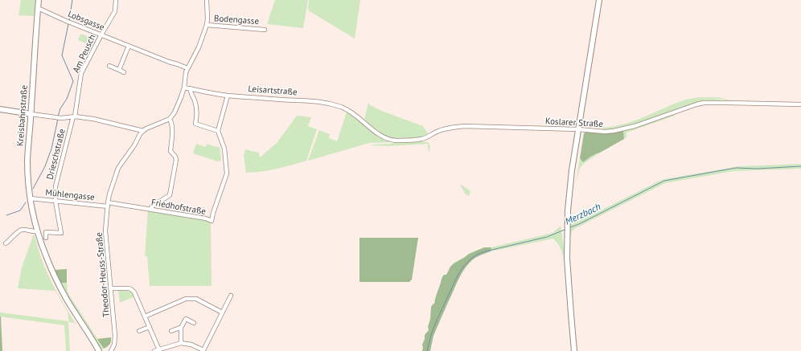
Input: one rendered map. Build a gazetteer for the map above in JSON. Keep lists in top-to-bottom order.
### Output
{
  "streets": {
    "street": [
      "Bodengasse",
      "Lobsgasse",
      "Am Peusch",
      "Leisartstraße",
      "Kreisbahnstraße",
      "Koslarer Straße",
      "Drieschstraße",
      "Mühlengasse",
      "Friedhofstraße",
      "Theodor-Heuss-Straße"
    ]
  },
  "crossings": [
    ["Lobsgasse", "Am Peusch"],
    ["Lobsgasse", "Kreisbahnstraße"],
    ["Am Peusch", "Drieschstraße"],
    ["Leisartstraße", "Koslarer Straße"],
    ["Kreisbahnstraße", "Mühlengasse"],
    ["Drieschstraße", "Mühlengasse"],
    ["Mühlengasse", "Theodor-Heuss-Straße"],
    ["Friedhofstraße", "Theodor-Heuss-Straße"]
  ],
  "water": ["Merzbach"]
}
